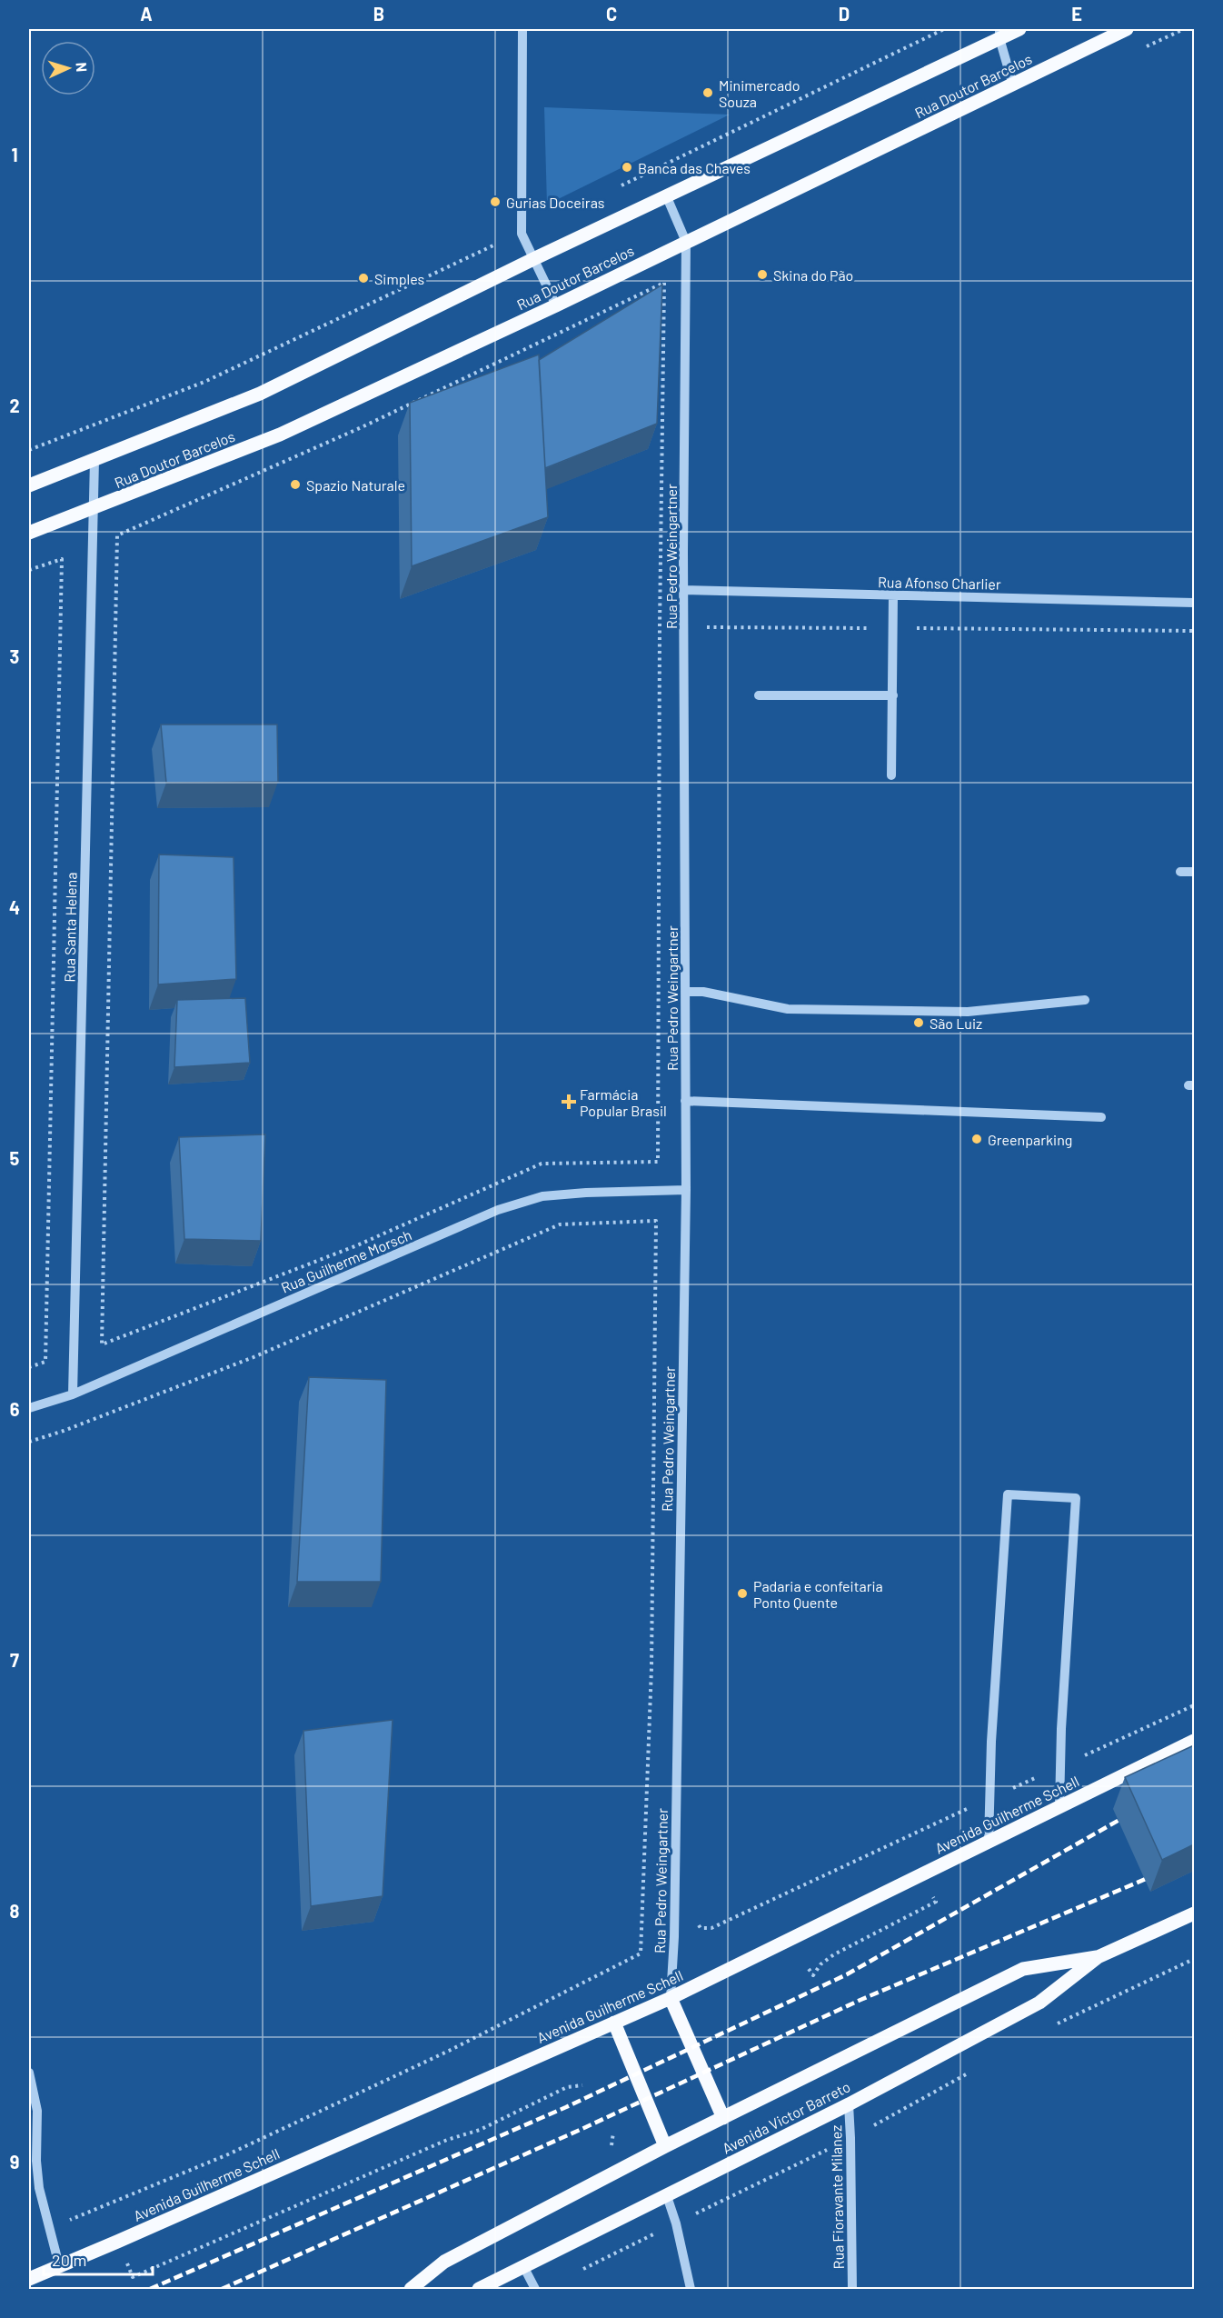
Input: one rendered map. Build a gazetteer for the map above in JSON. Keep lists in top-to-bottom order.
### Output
{
  "streets": {
    "main road": ["Rua Doutor Barcelos", "Avenida Guilherme Schell", "Avenida Victor Barreto"],
    "street": [
      "Rua Pedro Weingartner",
      "Rua Afonso Charlier",
      "Rua Santa Helena",
      "Rua Guilherme Morsch",
      "Rua Fioravante Milanez"
    ]
  },
  "crossings": [
    ["Rua Doutor Barcelos", "Rua Pedro Weingartner"],
    ["Rua Doutor Barcelos", "Rua Santa Helena"],
    ["Rua Pedro Weingartner", "Rua Afonso Charlier"],
    ["Rua Pedro Weingartner", "Rua Guilherme Morsch"],
    ["Rua Pedro Weingartner", "Avenida Guilherme Schell"],
    ["Rua Santa Helena", "Rua Guilherme Morsch"],
    ["Avenida Victor Barreto", "Rua Fioravante Milanez"]
  ],
  "places": {
    "other": [
      "Minimercado Souza",
      "Banca das Chaves",
      "Gurias Doceiras",
      "Skina do Pão",
      "Simples",
      "Spazio Naturale",
      "São Luiz",
      "Greenparking",
      "Padaria e confeitaria Ponto Quente"
    ],
    "health": ["Farmácia Popular Brasil"]
  },
  "scale_bar": "20 m",
  "north": "right",
  "grid": {
    "columns": [
      "A",
      "B",
      "C",
      "D",
      "E"
    ],
    "rows": [
      "1",
      "2",
      "3",
      "4",
      "5",
      "6",
      "7",
      "8",
      "9"
    ]
  }
}
